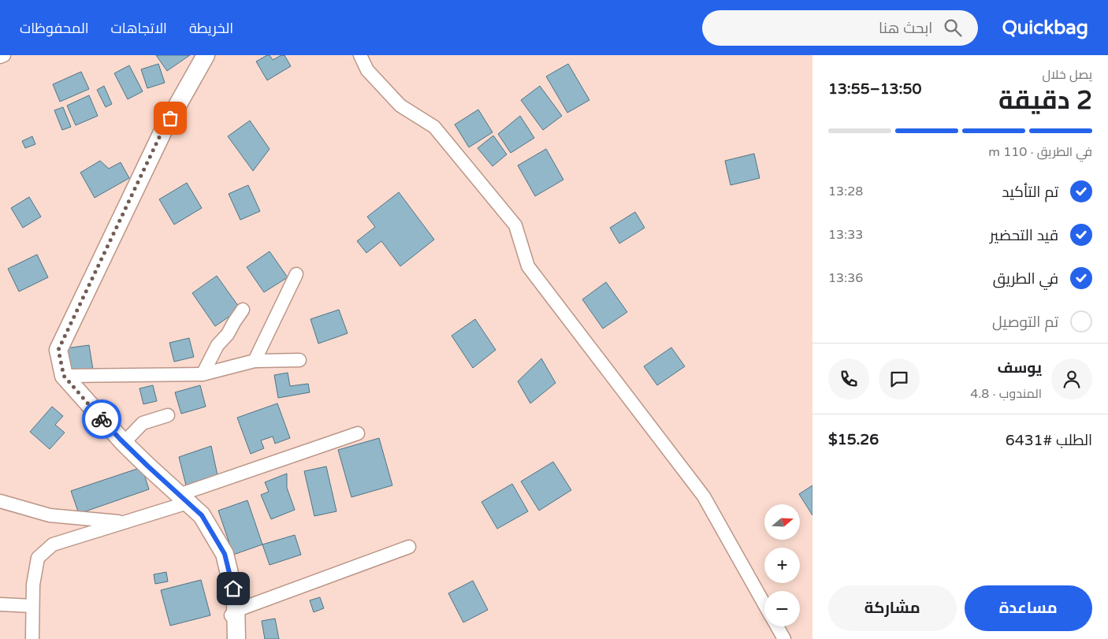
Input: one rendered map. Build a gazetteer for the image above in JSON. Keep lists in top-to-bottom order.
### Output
{
  "north": "right",
  "page": {
    "header": "Quickbag",
    "search": "ابحث هنا",
    "nav": ["الخريطة", "الاتجاهات", "المحفوظات"],
    "heading": ["2 دقيقة", "يصل خلال", "13:50–13:55"],
    "panel": [
      "يوسف",
      "المندوب · 4.8",
      "الطلب #6431",
      "$15.26"
    ],
    "bar": "في الطريق · 110 m",
    "list": [
      ["تم التأكيد", "13:28"],
      ["قيد التحضير", "13:33"],
      ["في الطريق", "13:36"],
      "تم التوصيل"
    ],
    "map_buttons": ["+", "−"],
    "buttons": ["مساعدة", "مشاركة"]
  }
}
